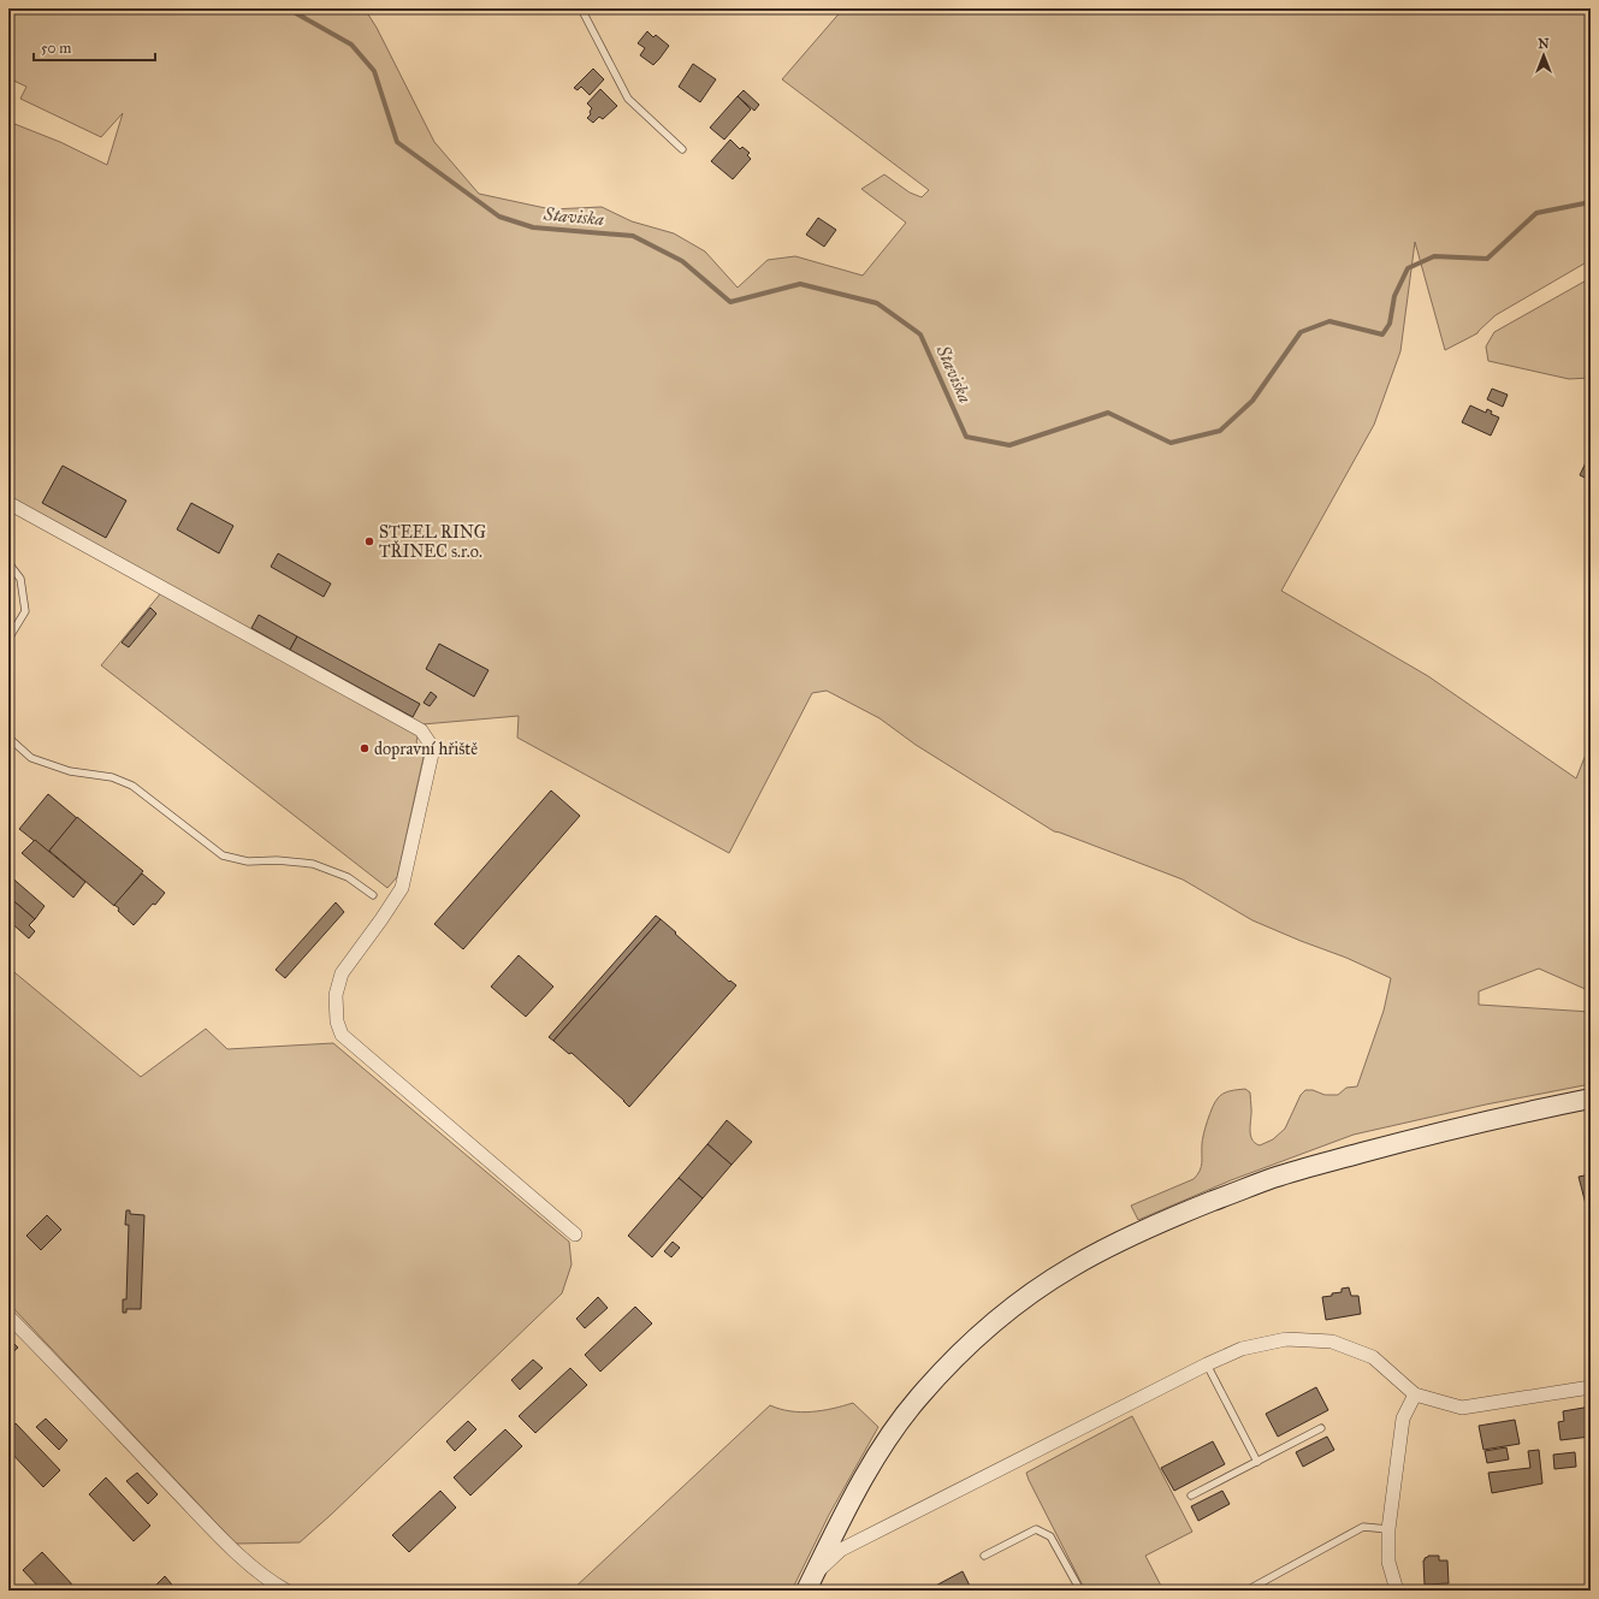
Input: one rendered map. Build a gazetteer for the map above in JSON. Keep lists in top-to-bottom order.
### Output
{
  "water": ["Staviska"],
  "places": ["STEEL RING TŘINEC s.r.o.", "dopravní hřiště"],
  "scale_bar": "50 m",
  "north": "top"
}
